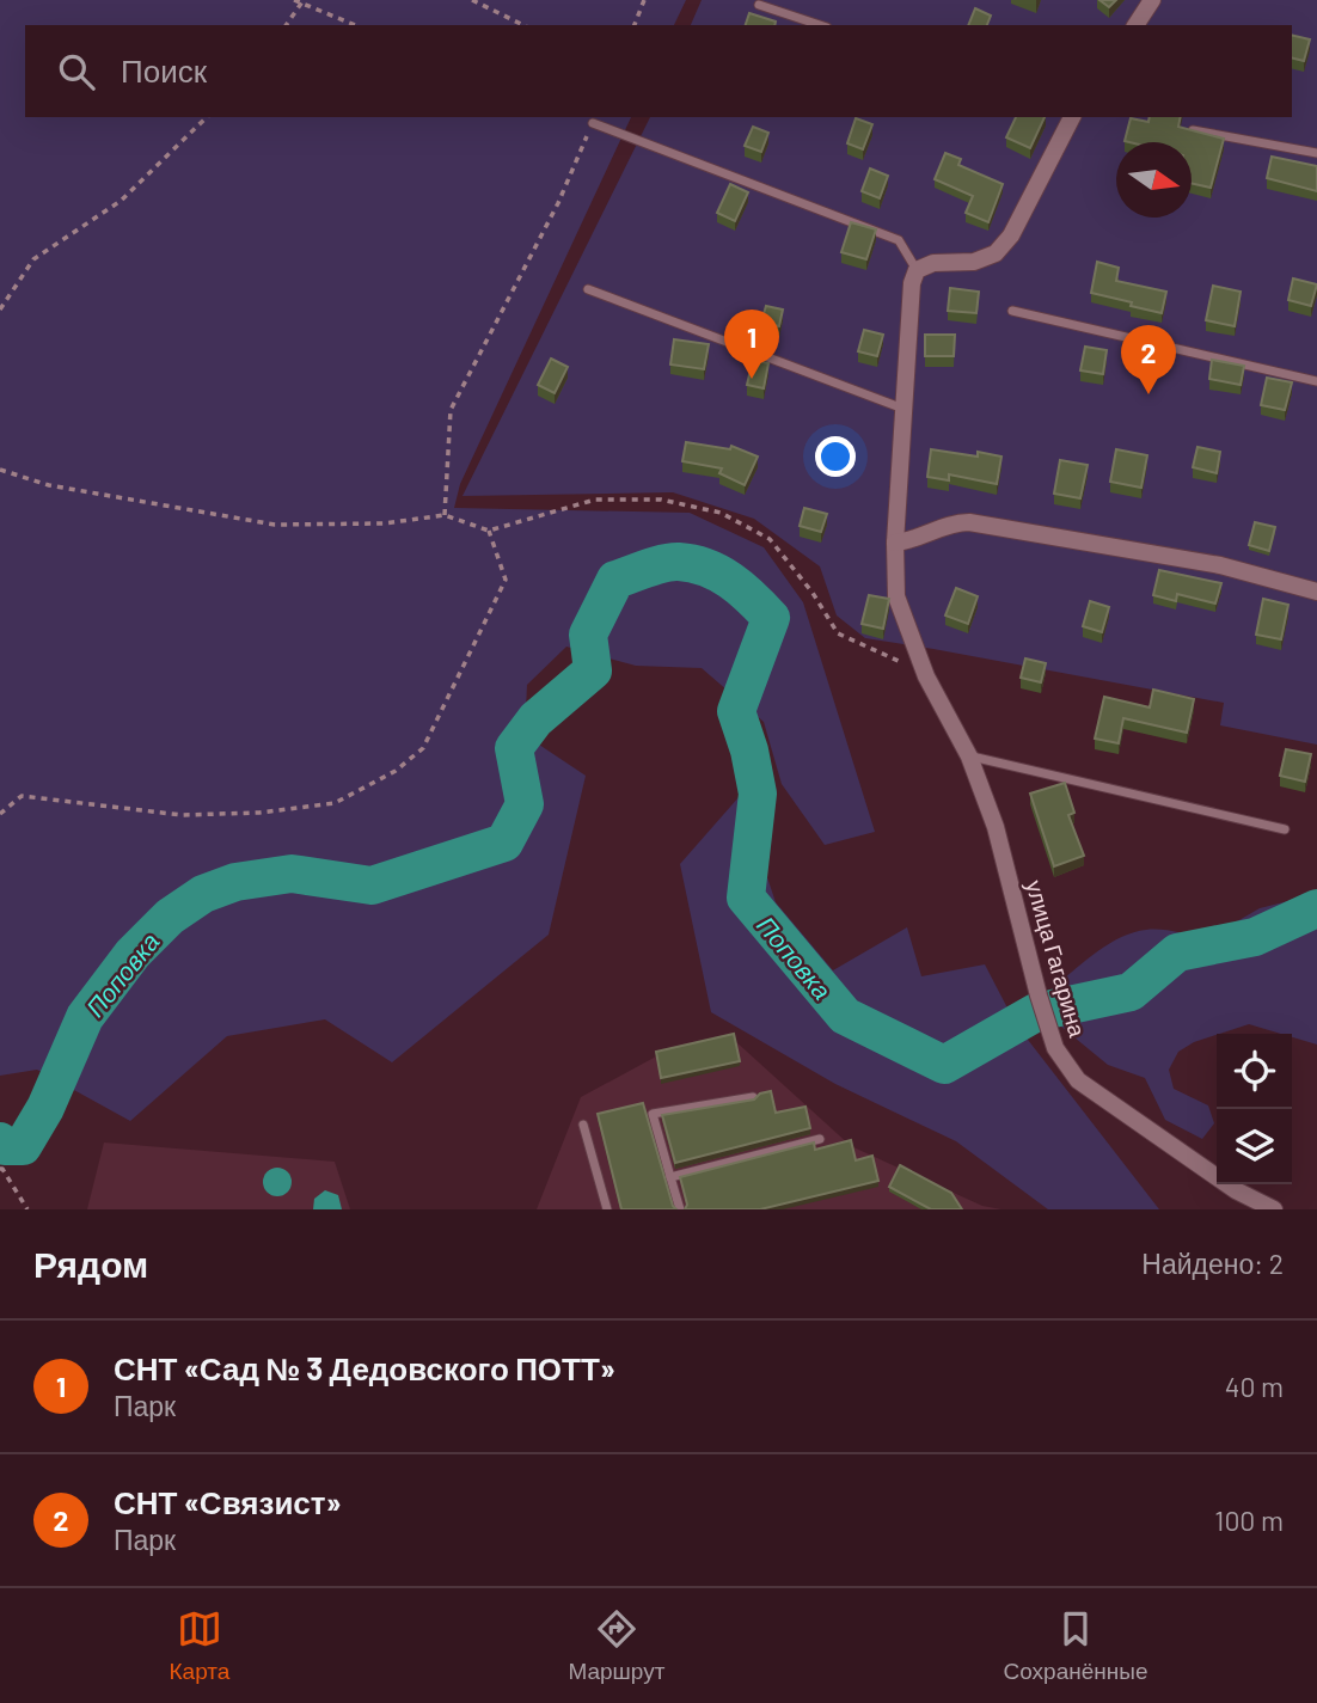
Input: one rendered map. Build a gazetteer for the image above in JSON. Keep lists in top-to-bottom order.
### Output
{
  "streets": {
    "street": ["улица Гагарина"]
  },
  "water": ["Поповка"],
  "north": "right",
  "page": {
    "search": "Поиск",
    "pins": ["1", "2"],
    "heading": ["Рядом", "Найдено: 2"],
    "list": [
      {
        "mark": "1",
        "name": "СНТ «Сад № 3 Дедовского ПОТТ»",
        "note": "Парк",
        "value": "40 m"
      },
      {
        "mark": "2",
        "name": "СНТ «Связист»",
        "note": "Парк",
        "value": "100 m"
      }
    ],
    "nav": ["Карта", "Маршрут", "Сохранённые"]
  }
}
